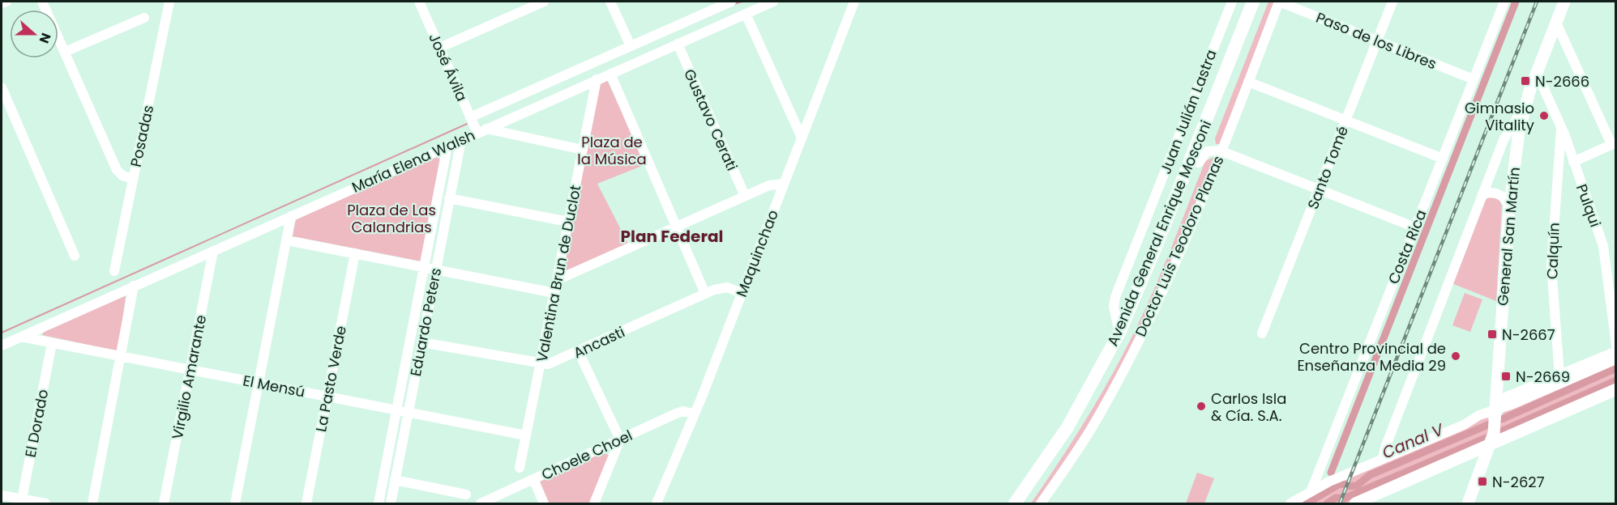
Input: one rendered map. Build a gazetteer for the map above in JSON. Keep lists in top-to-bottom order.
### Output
{
  "streets": {
    "highway": ["Avenida General Enrique Mosconi"],
    "main road": ["General San Martín"],
    "street": [
      "Paso de los Libres",
      "José Ávila",
      "Juan Julián Lastra",
      "Gustavo Cerati",
      "Posadas",
      "María Elena Walsh",
      "Santo Tomé",
      "Pulqui",
      "Doctor Luis Teodoro Planas",
      "Costa Rica",
      "Calquín",
      "Maquinchao",
      "Valentina Brun de Duclot",
      "Eduardo Peters",
      "Ancasti",
      "Virgilio Amarante",
      "La Pasto Verde",
      "El Mensú",
      "El Dorado",
      "Choele Choel"
    ]
  },
  "crossings": [
    ["Paso de los Libres", "Santo Tomé"],
    ["Paso de los Libres", "Doctor Luis Teodoro Planas"],
    ["Paso de los Libres", "Costa Rica"],
    ["José Ávila", "María Elena Walsh"],
    ["Juan Julián Lastra", "Avenida General Enrique Mosconi"],
    ["Gustavo Cerati", "María Elena Walsh"],
    ["María Elena Walsh", "Valentina Brun de Duclot"],
    ["María Elena Walsh", "Eduardo Peters"],
    ["María Elena Walsh", "Virgilio Amarante"],
    ["María Elena Walsh", "El Mensú"],
    ["Pulqui", "General San Martín"],
    ["Pulqui", "Calquín"],
    ["Maquinchao", "Ancasti"],
    ["Maquinchao", "Choele Choel"],
    ["Valentina Brun de Duclot", "Ancasti"],
    ["Valentina Brun de Duclot", "El Mensú"],
    ["Eduardo Peters", "Ancasti"],
    ["Eduardo Peters", "El Mensú"],
    ["Virgilio Amarante", "El Mensú"],
    ["La Pasto Verde", "El Mensú"],
    ["El Mensú", "El Dorado"]
  ],
  "districts": ["Plan Federal"],
  "water": ["Canal V"],
  "parks": ["Plaza de la Música", "Plaza de Las Calandrias"],
  "places": {
    "transit": [
      "N-2666",
      "N-2667",
      "N-2669",
      "N-2627"
    ],
    "other": ["Gimnasio Vitality", "Centro Provincial de Enseñanza Media 29", "Carlos Isla & Cía. S.A."]
  },
  "north": "right"
}
